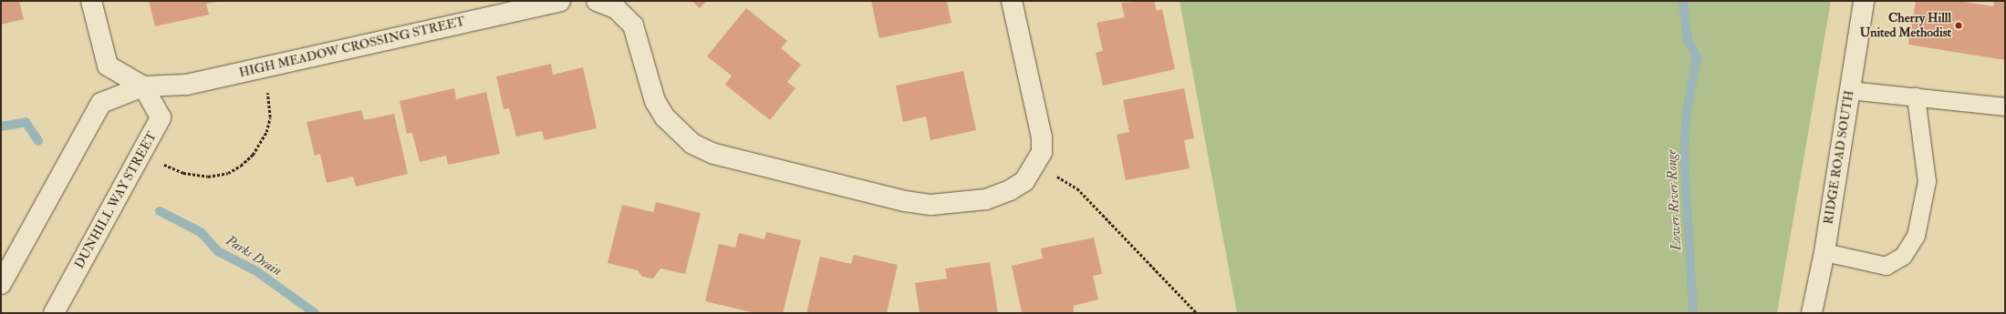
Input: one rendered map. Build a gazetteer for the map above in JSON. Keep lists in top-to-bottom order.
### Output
{
  "streets": {
    "street": ["HIGH MEADOW CROSSING STREET", "RIDGE ROAD SOUTH", "DUNHILL WAY STREET"]
  },
  "crossings": [
    ["HIGH MEADOW CROSSING STREET", "DUNHILL WAY STREET"]
  ],
  "water": ["Lower River Rouge", "Parks Drain"],
  "places": ["Cherry Hilll United Methodist"]
}
